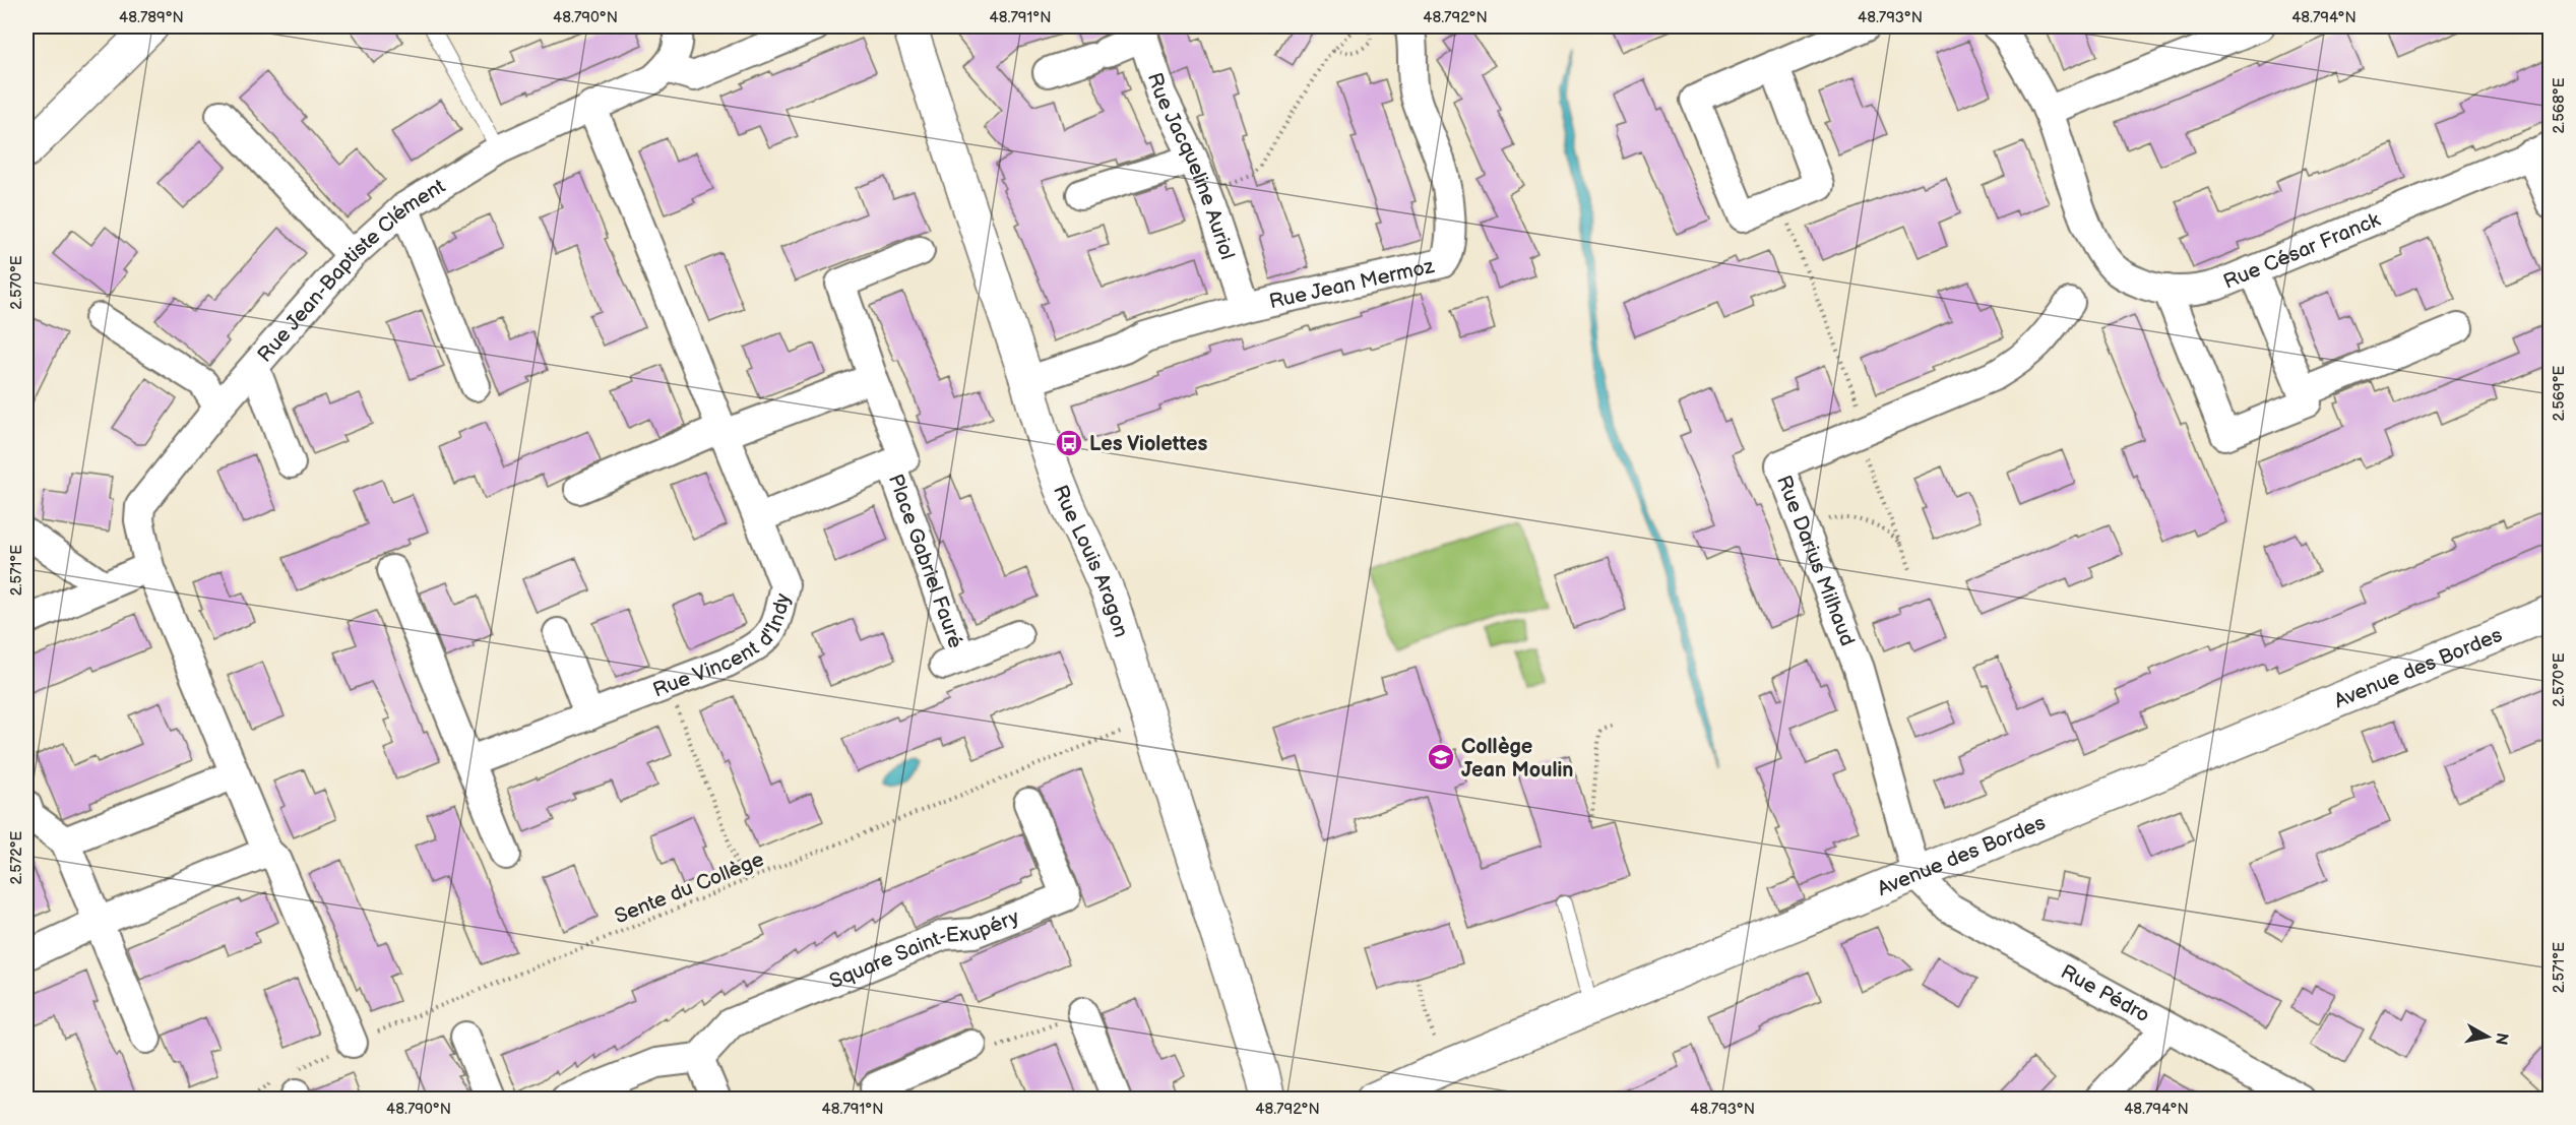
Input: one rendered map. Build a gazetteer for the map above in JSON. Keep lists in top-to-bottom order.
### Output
{
  "streets": {
    "street": [
      "Rue Jacqueline Auriol",
      "Rue César Franck",
      "Rue Jean-Baptiste Clément",
      "Rue Jean Mermoz",
      "Rue Darius Milhaud",
      "Place Gabriel Fauré",
      "Rue Louis Aragon",
      "Rue Vincent d'Indy",
      "Avenue des Bordes",
      "Square Saint-Exupéry",
      "Rue Pédro"
    ],
    "path": ["Sente du Collège"]
  },
  "crossings": [
    ["Rue Jacqueline Auriol", "Rue Jean Mermoz"],
    ["Rue Jean-Baptiste Clément", "Rue Vincent d'Indy"],
    ["Rue Jean-Baptiste Clément", "Sente du Collège"],
    ["Rue Jean Mermoz", "Rue Louis Aragon"],
    ["Rue Darius Milhaud", "Avenue des Bordes"],
    ["Rue Darius Milhaud", "Rue Pédro"],
    ["Place Gabriel Fauré", "Rue Vincent d'Indy"],
    ["Rue Louis Aragon", "Sente du Collège"],
    ["Avenue des Bordes", "Rue Pédro"]
  ],
  "places": {
    "bus stop": ["Les Violettes"],
    "school or university": ["Collège Jean Moulin"]
  },
  "north": "right",
  "coordinates": [
    "48.789°N",
    "48.790°N",
    "48.791°N",
    "48.792°N",
    "48.793°N",
    "48.794°N",
    "2.568°E",
    "2.570°E",
    "2.569°E",
    "2.571°E",
    "2.572°E"
  ]
}
